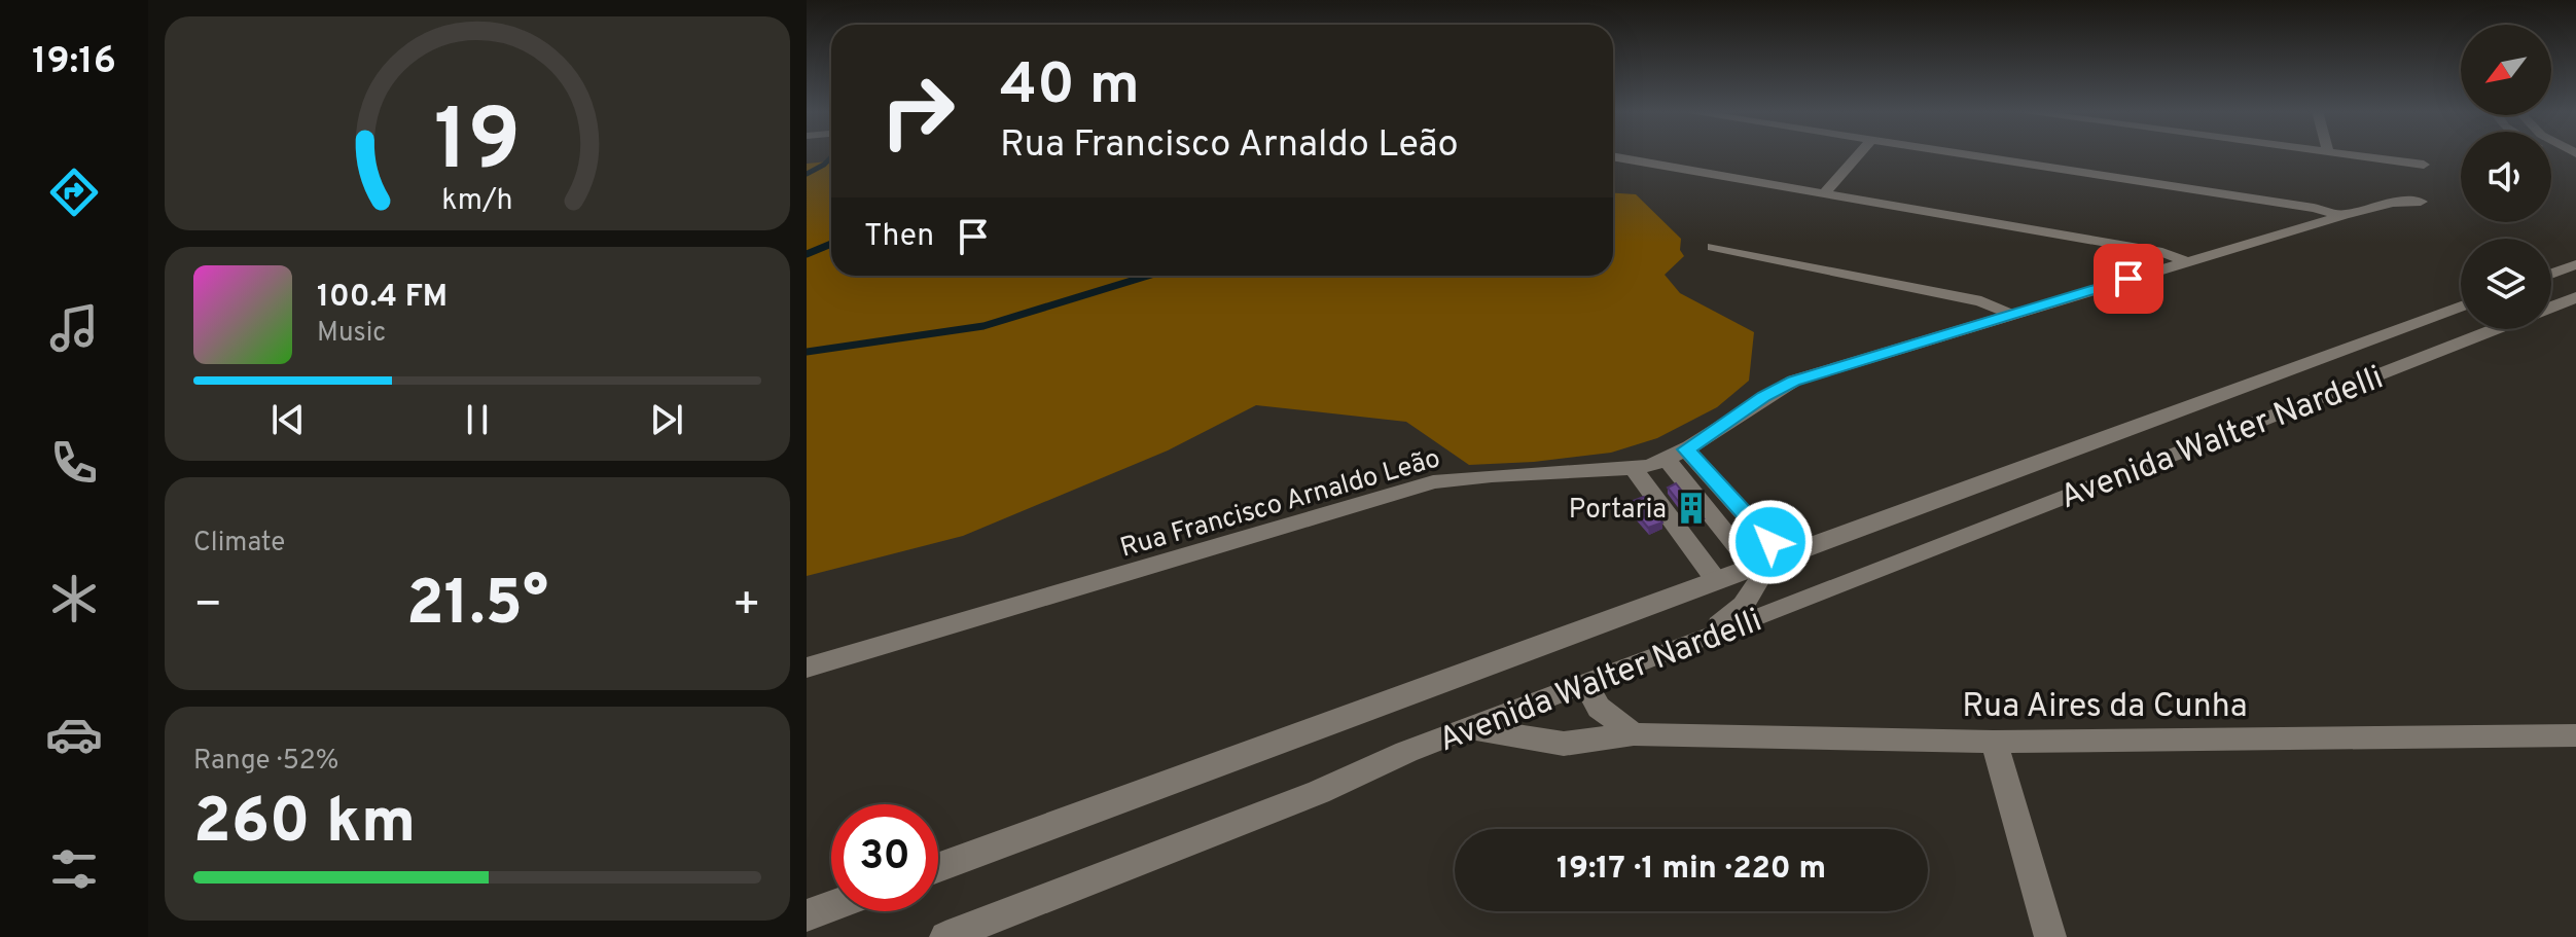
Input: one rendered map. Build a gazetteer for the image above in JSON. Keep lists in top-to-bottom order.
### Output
{
  "streets": {
    "street": ["Avenida Walter Nardelli", "Rua Francisco Arnaldo Leão", "Rua Aires da Cunha"]
  },
  "crossings": [
    ["Avenida Walter Nardelli", "Rua Aires da Cunha"]
  ],
  "places": {
    "building": ["Portaria"]
  },
  "north": "bottom left",
  "page": {
    "tabs": "19:16",
    "turn": ["40 m", "Rua Francisco Arnaldo Leão"],
    "then": "Then",
    "song": ["100.4 FM", "Music"],
    "tile": [
      "Climate",
      ["Range · 52%", "260 km"]
    ],
    "heat": ["−", "21.5°", "+"],
    "limit": "30",
    "trip": "19:17 · 1 min · 220 m",
    "gauge": ["19", "km/h"]
  }
}
